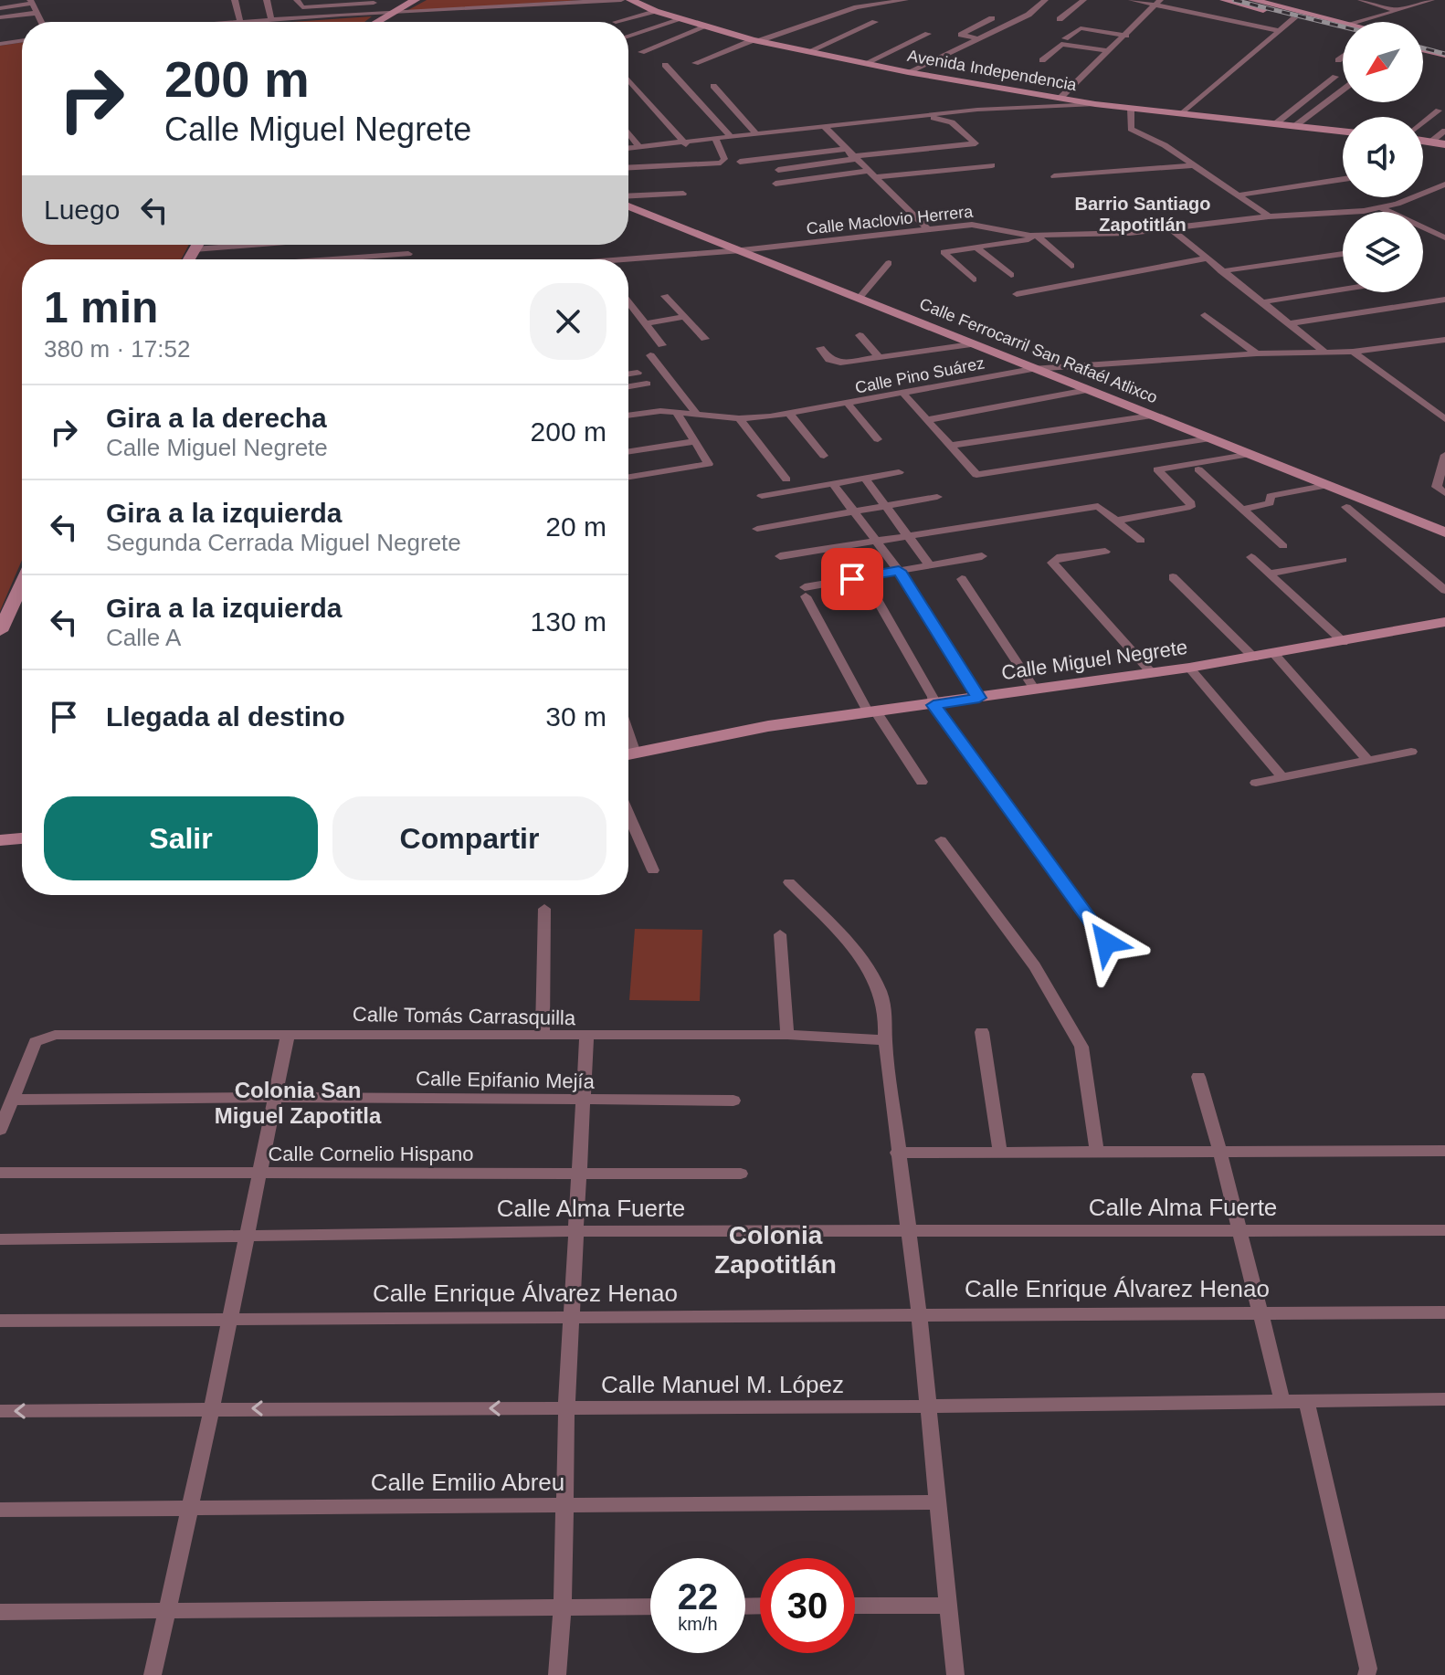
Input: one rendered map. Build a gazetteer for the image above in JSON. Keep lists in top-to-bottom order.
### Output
{
  "streets": {
    "street": [
      "Avenida Independencia",
      "Calle Maclovio Herrera",
      "Calle Ferrocarril San Rafaél Atlixco",
      "Calle Pino Suárez",
      "Calle Miguel Negrete",
      "Calle Tomás Carrasquilla",
      "Calle Epifanio Mejía",
      "Calle Cornelio Hispano",
      "Calle Alma Fuerte",
      "Calle Enrique Álvarez Henao",
      "Calle Manuel M. López",
      "Calle Emilio Abreu"
    ]
  },
  "crossings": [
    ["Calle Maclovio Herrera", "Calle Ferrocarril San Rafaél Atlixco"],
    ["Calle Ferrocarril San Rafaél Atlixco", "Calle Pino Suárez"],
    ["Calle Tomás Carrasquilla", "Calle Epifanio Mejía"]
  ],
  "one_way": ["Calle Manuel M. López"],
  "districts": ["Barrio Santiago Zapotitlán", "Colonia San Miguel Zapotitla", "Colonia Zapotitlán"],
  "north": "bottom left",
  "page": {
    "turn": ["200 m", "Calle Miguel Negrete"],
    "then": "Luego",
    "heading": ["1 min", "380 m · 17:52"],
    "list": [
      {
        "name": "Gira a la derecha",
        "note": "Calle Miguel Negrete",
        "value": "200 m"
      },
      {
        "name": "Gira a la izquierda",
        "note": "Segunda Cerrada Miguel Negrete",
        "value": "20 m"
      },
      {
        "name": "Gira a la izquierda",
        "note": "Calle A",
        "value": "130 m"
      },
      {
        "name": "Llegada al destino",
        "value": "30 m"
      }
    ],
    "buttons": ["Salir", "Compartir"],
    "speed": "22 km/h",
    "limit": "30"
  }
}
